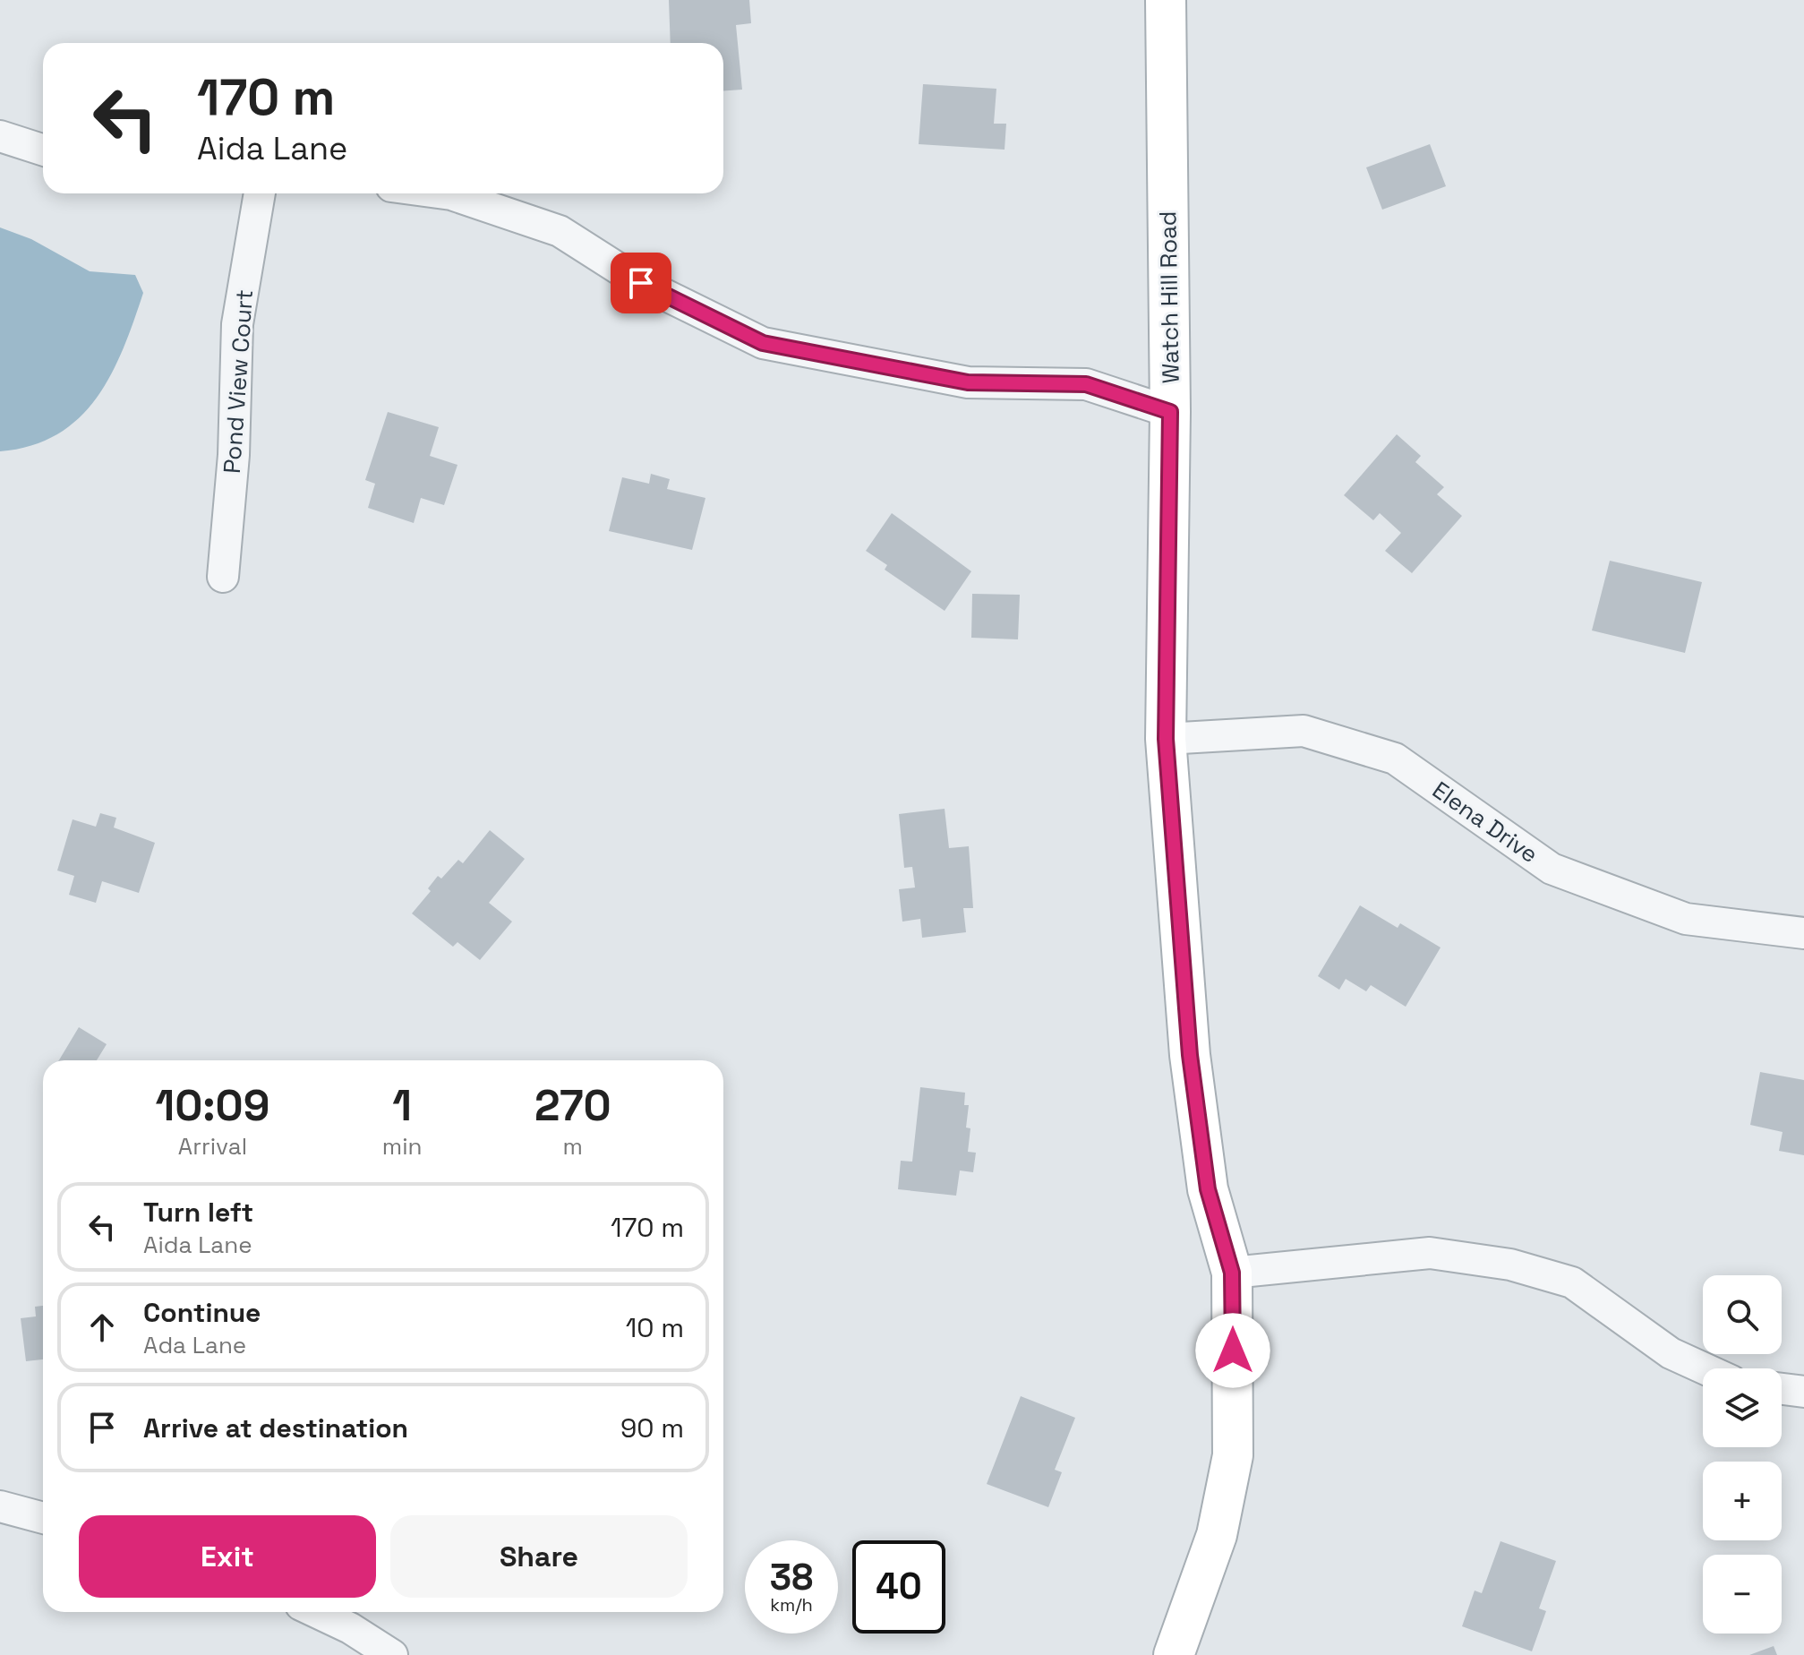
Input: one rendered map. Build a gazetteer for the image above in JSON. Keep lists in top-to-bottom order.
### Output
{
  "streets": {
    "street": ["Watch Hill Road", "Pond View Court", "Elena Drive"]
  },
  "crossings": [
    ["Watch Hill Road", "Elena Drive"]
  ],
  "page": {
    "turn": ["170 m", "Aida Lane"],
    "eta": [
      "10:09",
      "Arrival",
      "1",
      "min",
      "270",
      "m"
    ],
    "list": [
      {
        "name": "Turn left",
        "note": "Aida Lane",
        "value": "170 m"
      },
      {
        "name": "Continue",
        "note": "Ada Lane",
        "value": "10 m"
      },
      {
        "name": "Arrive at destination",
        "value": "90 m"
      }
    ],
    "map_buttons": ["+", "−"],
    "buttons": ["Exit", "Share"],
    "speed": "38 km/h",
    "limit": "40"
  }
}
